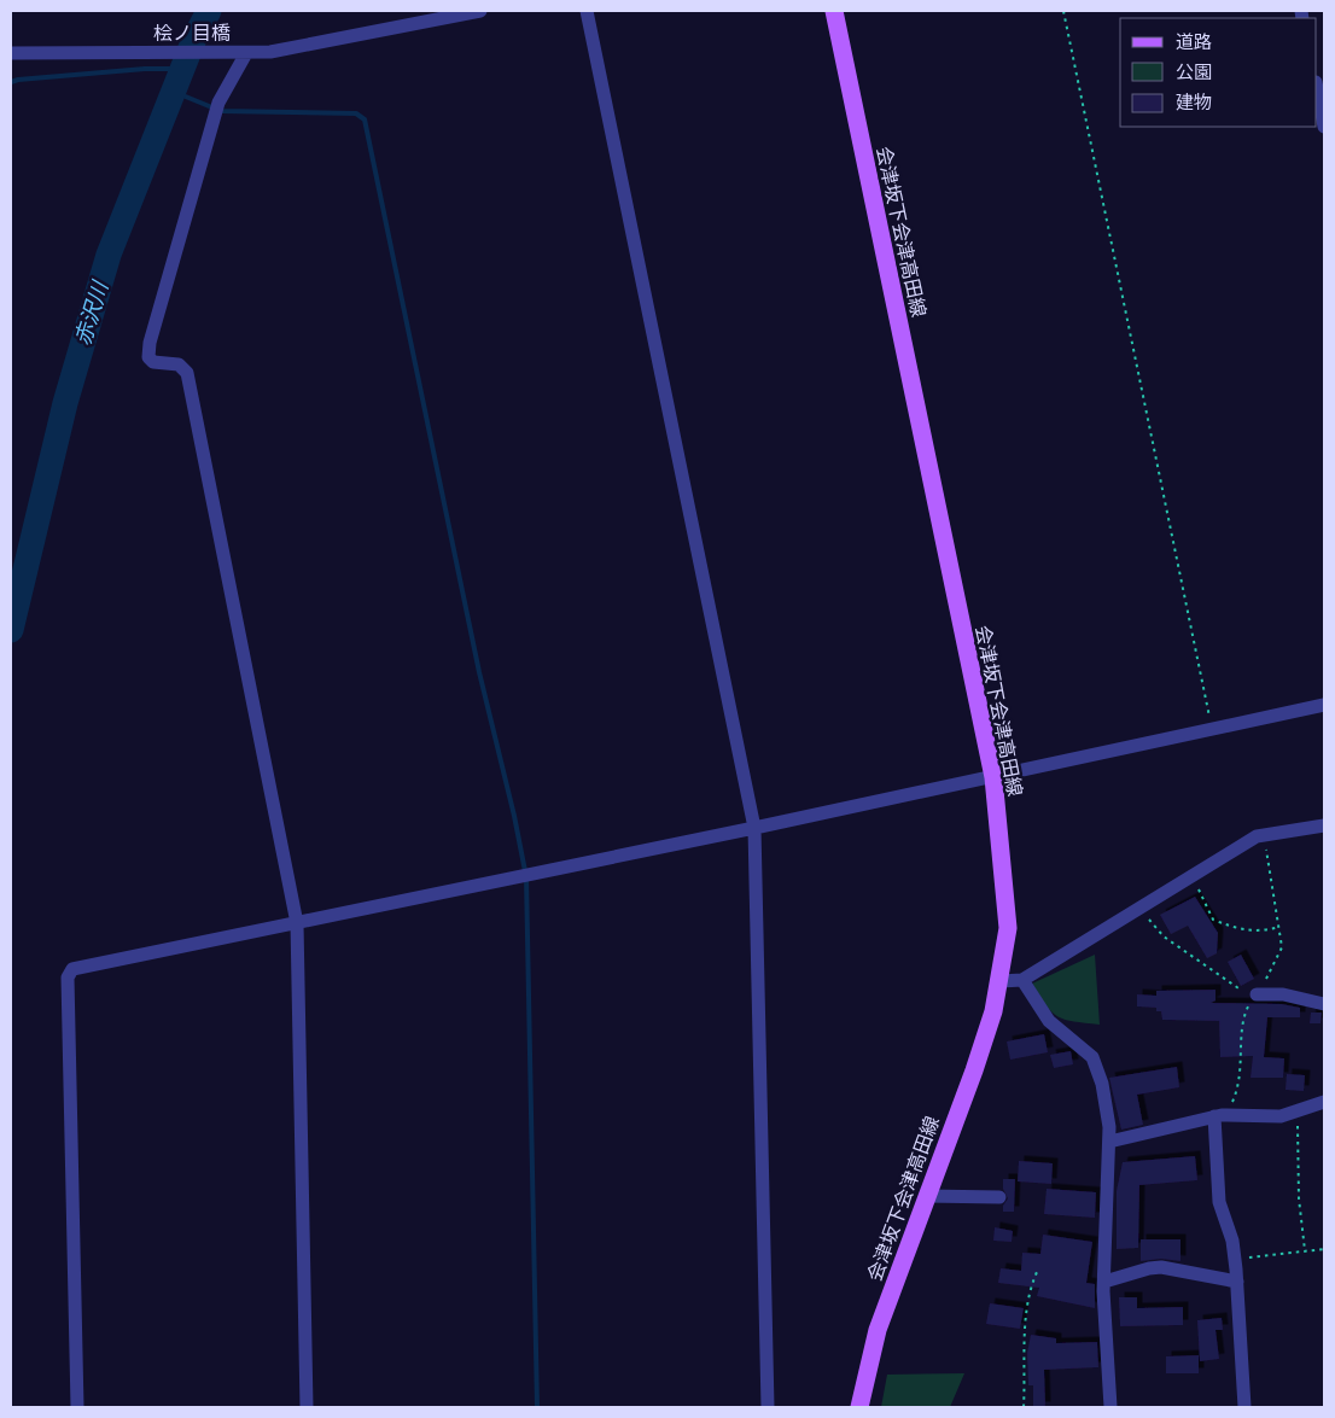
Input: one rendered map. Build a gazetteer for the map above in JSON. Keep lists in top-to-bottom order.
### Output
{
  "streets": {
    "main road": ["会津坂下会津高田線"],
    "street": ["桧ノ目橋"]
  },
  "water": ["赤沢川"],
  "legend": ["道路", "公園", "建物"]
}
